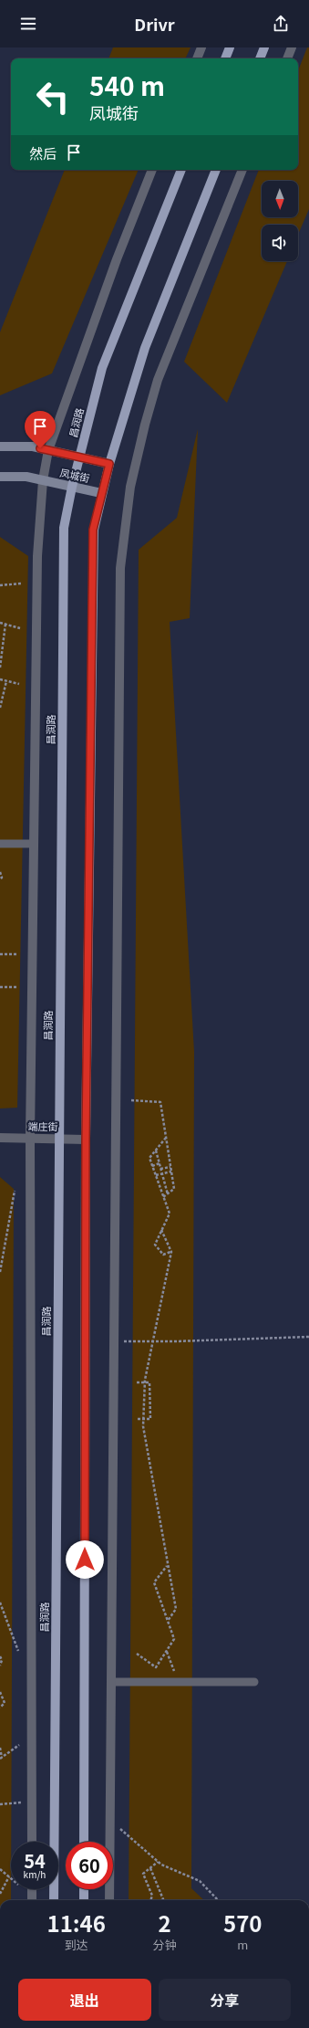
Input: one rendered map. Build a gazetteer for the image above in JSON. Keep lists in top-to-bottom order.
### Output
{
  "streets": {
    "main road": ["昌润路", "凤城街"],
    "street": ["端庄街"]
  },
  "crossings": [
    ["昌润路", "凤城街"],
    ["昌润路", "端庄街"]
  ],
  "north": "bottom",
  "page": {
    "header": "Drivr",
    "turn": ["540 m", "凤城街"],
    "then": "然后",
    "speed": "54 km/h",
    "limit": "60",
    "eta": [
      "11:46",
      "到达",
      "2",
      "分钟",
      "570",
      "m"
    ],
    "buttons": ["退出", "分享"]
  }
}
